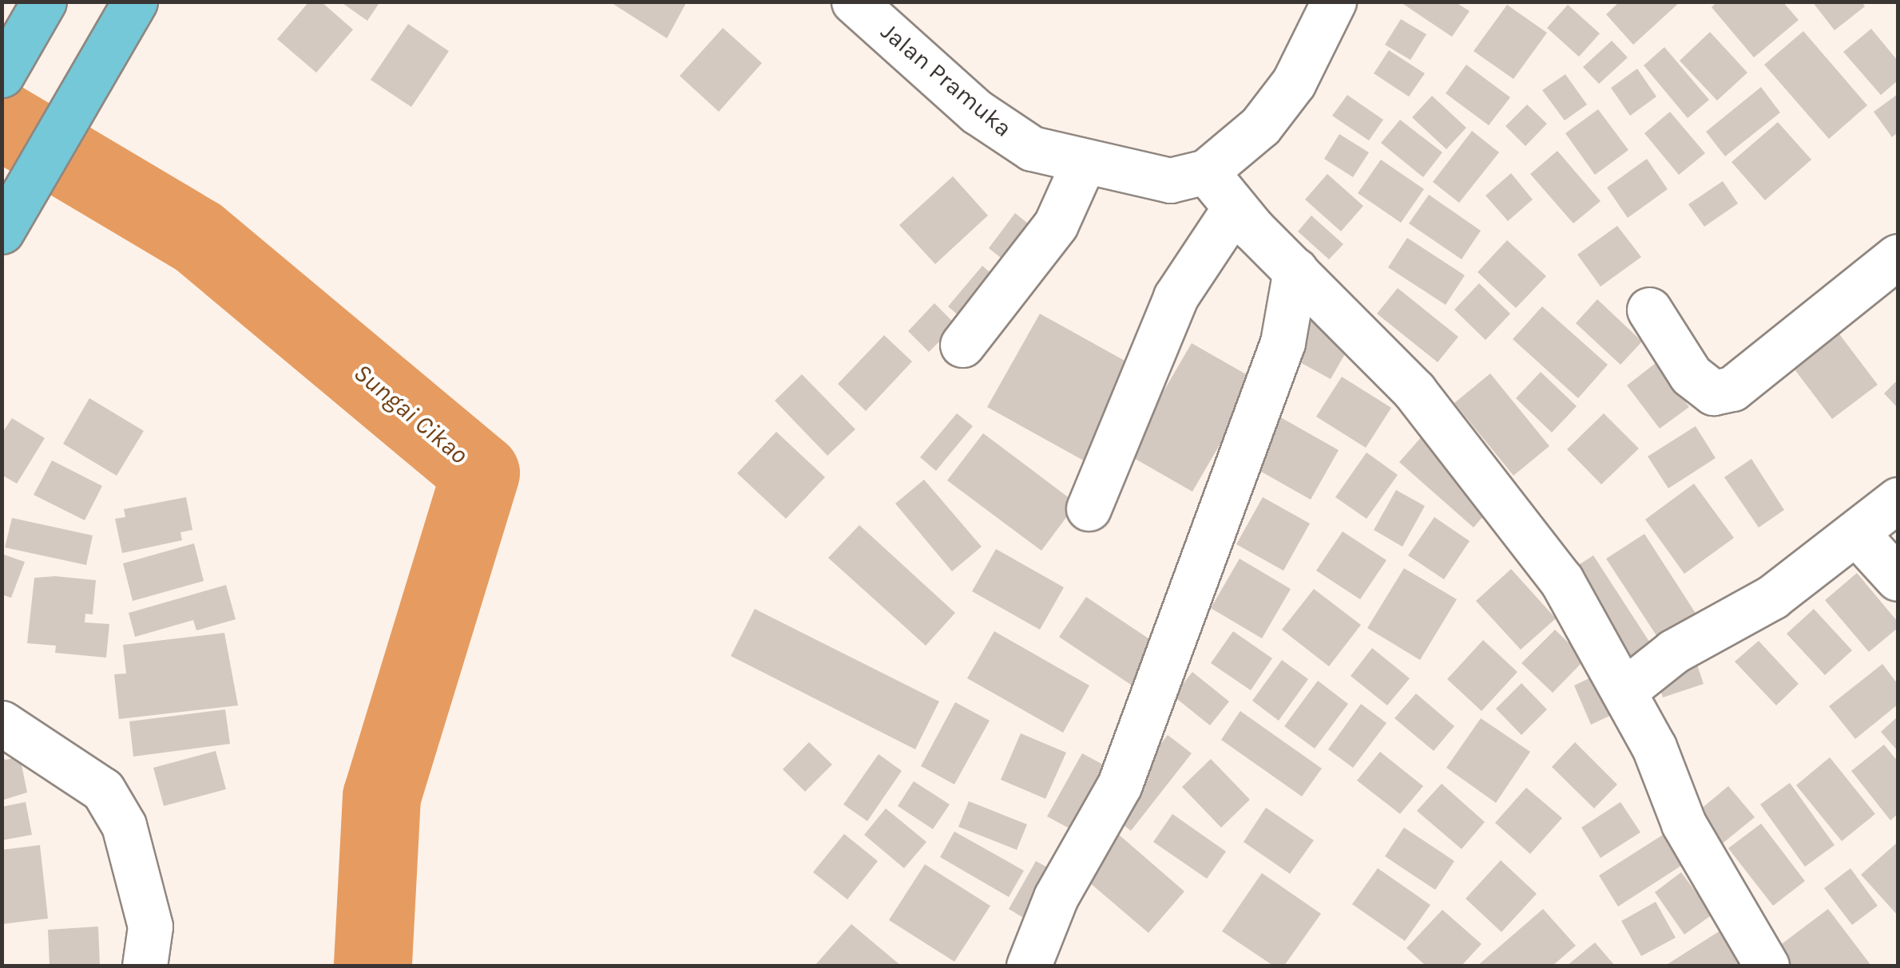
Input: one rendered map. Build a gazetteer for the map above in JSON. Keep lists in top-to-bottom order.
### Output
{
  "streets": {
    "street": ["Jalan Pramuka"]
  },
  "water": ["Sungai Cikao"]
}
